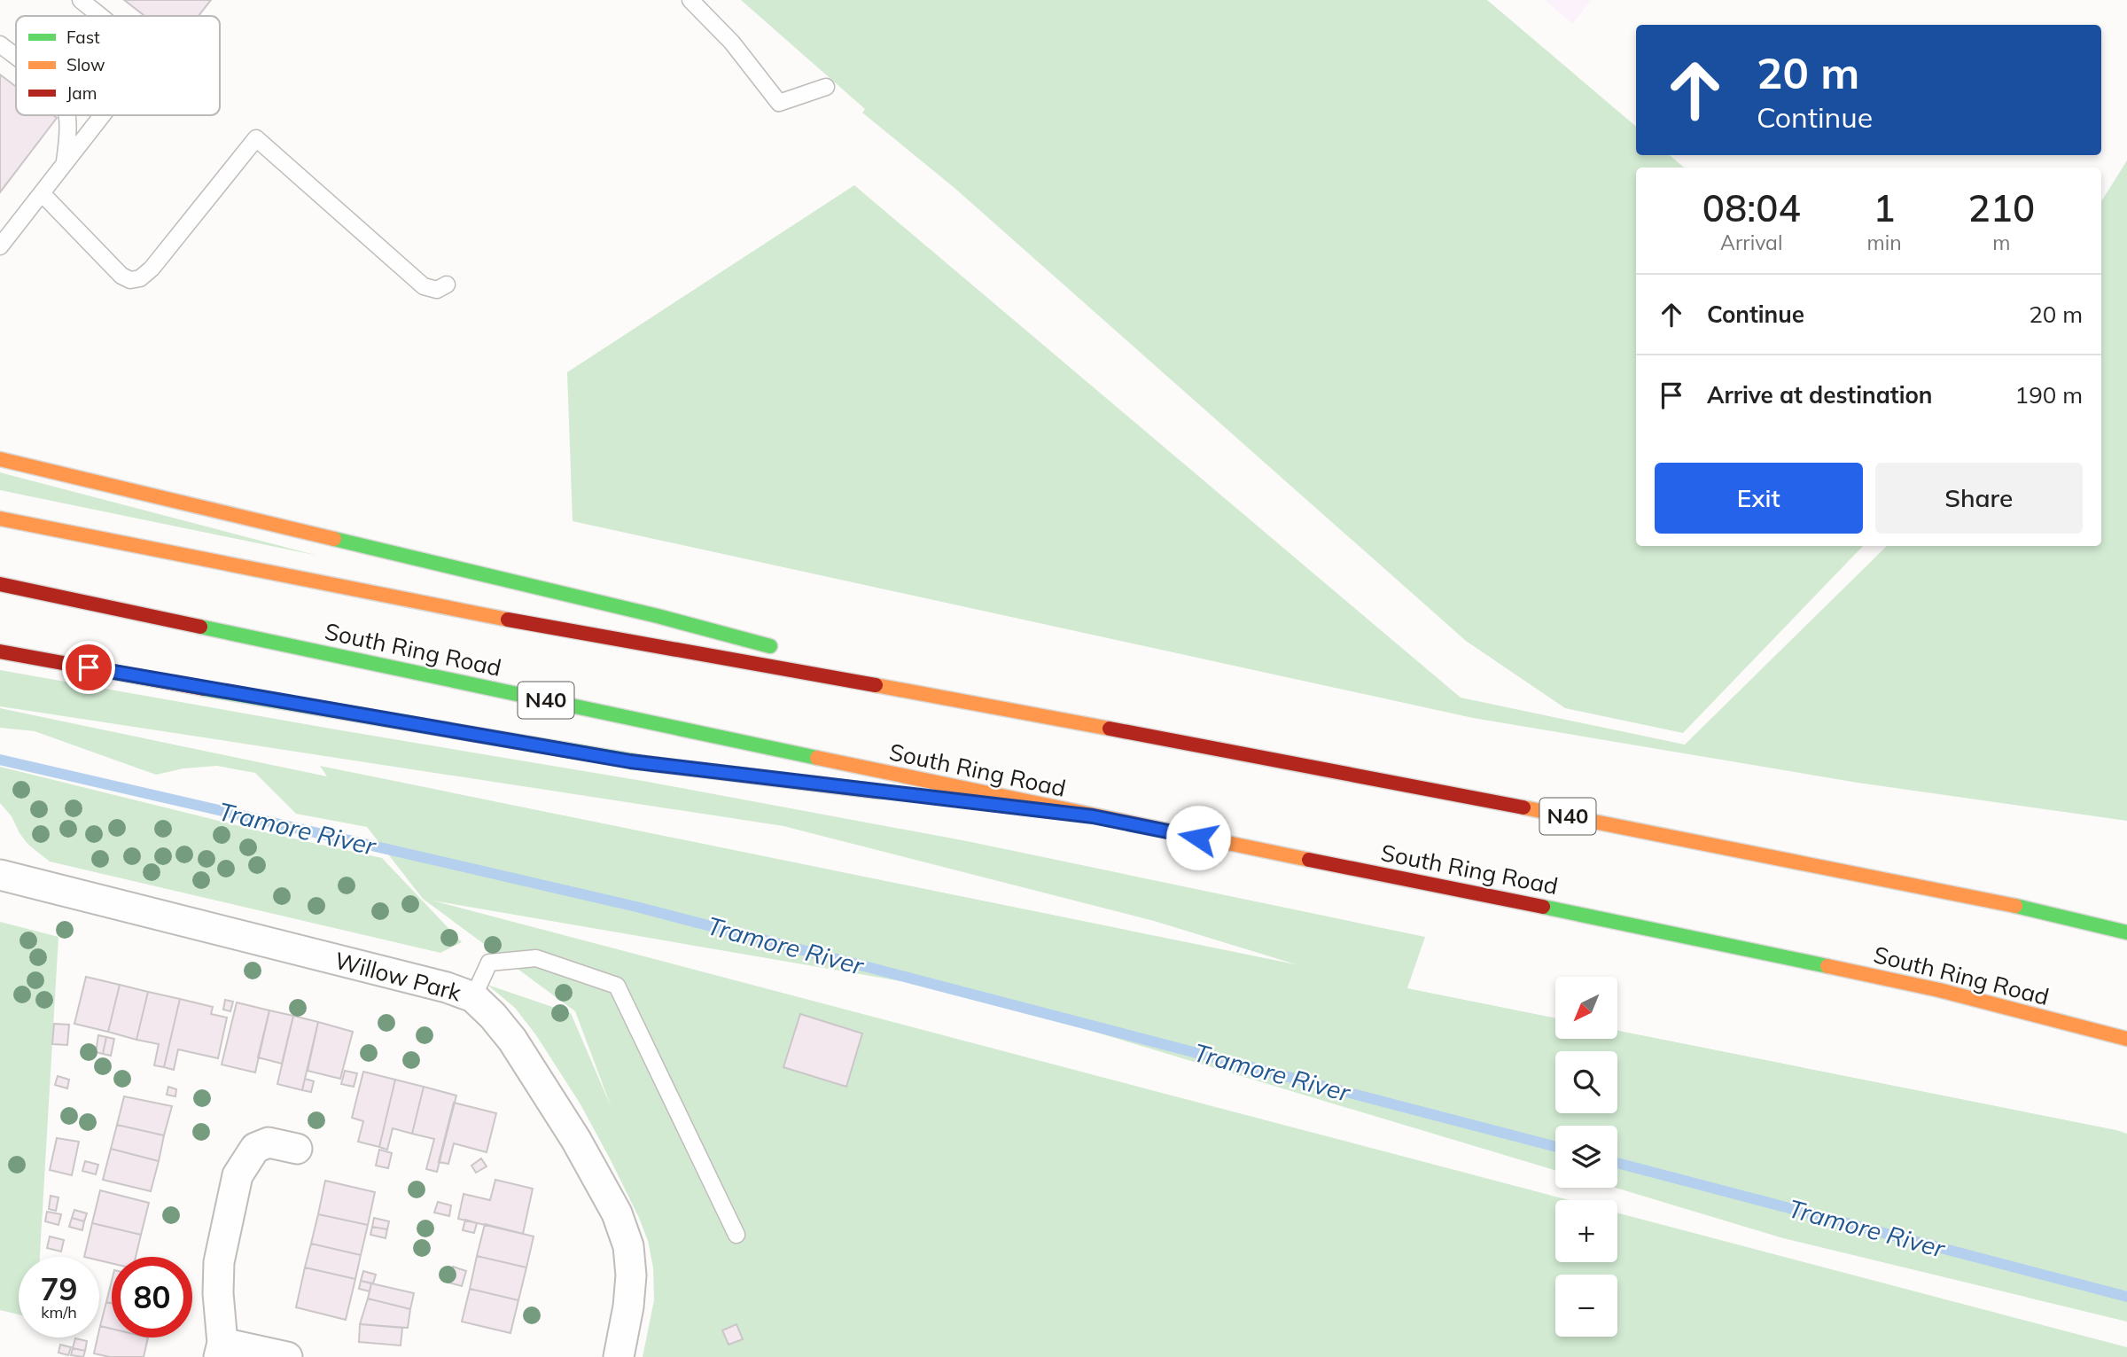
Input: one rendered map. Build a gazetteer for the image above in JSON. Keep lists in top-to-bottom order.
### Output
{
  "streets": {
    "highway": ["South Ring Road", "N40"],
    "street": ["Willow Park"]
  },
  "water": ["Tramore River"],
  "legend": ["Fast", "Slow", "Jam"],
  "north": "bottom left",
  "page": {
    "turn": ["20 m", "Continue"],
    "eta": [
      "08:04",
      "Arrival",
      "1",
      "min",
      "210",
      "m"
    ],
    "list": [
      {
        "name": "Continue",
        "value": "20 m"
      },
      {
        "name": "Arrive at destination",
        "value": "190 m"
      }
    ],
    "buttons": ["Exit", "Share"],
    "map_buttons": ["+", "−"],
    "speed": "79 km/h",
    "limit": "80"
  }
}
